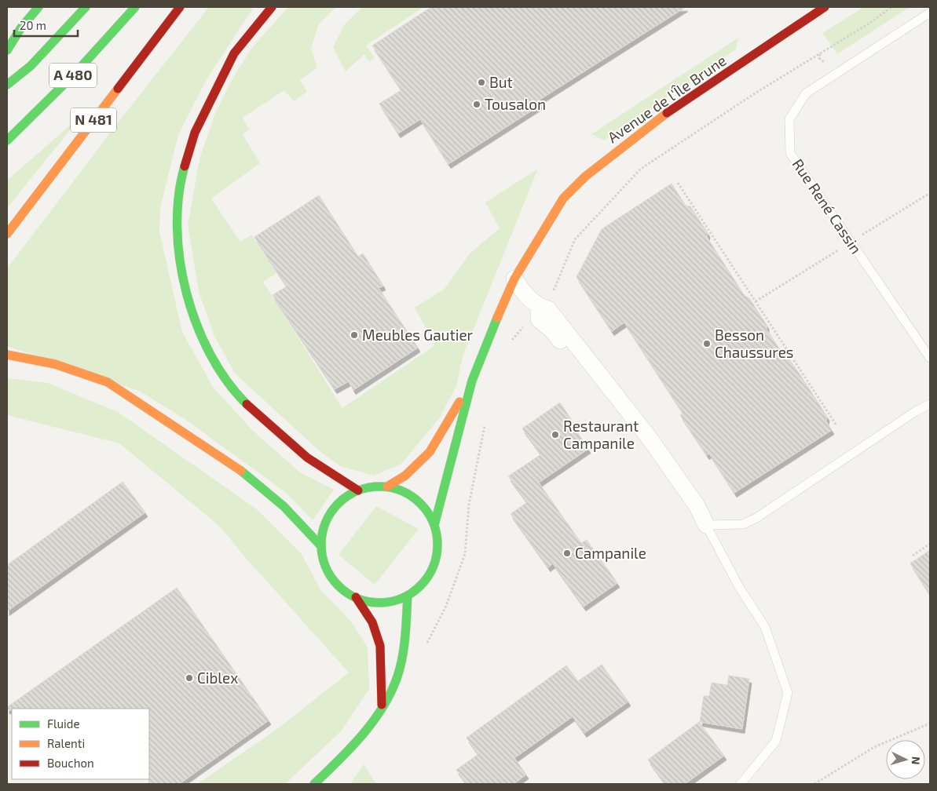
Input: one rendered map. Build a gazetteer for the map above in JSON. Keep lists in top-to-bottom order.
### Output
{
  "streets": {
    "main road": ["A 480", "Avenue de l'Île Brune", "N 481"],
    "lane": ["Rue René Cassin"]
  },
  "places": [
    "But",
    "Tousalon",
    "Meubles Gautier",
    "Besson Chaussures",
    "Restaurant Campanile",
    "Campanile",
    "Ciblex"
  ],
  "legend": ["Fluide", "Ralenti", "Bouchon"],
  "scale_bar": "20 m",
  "north": "right"
}
